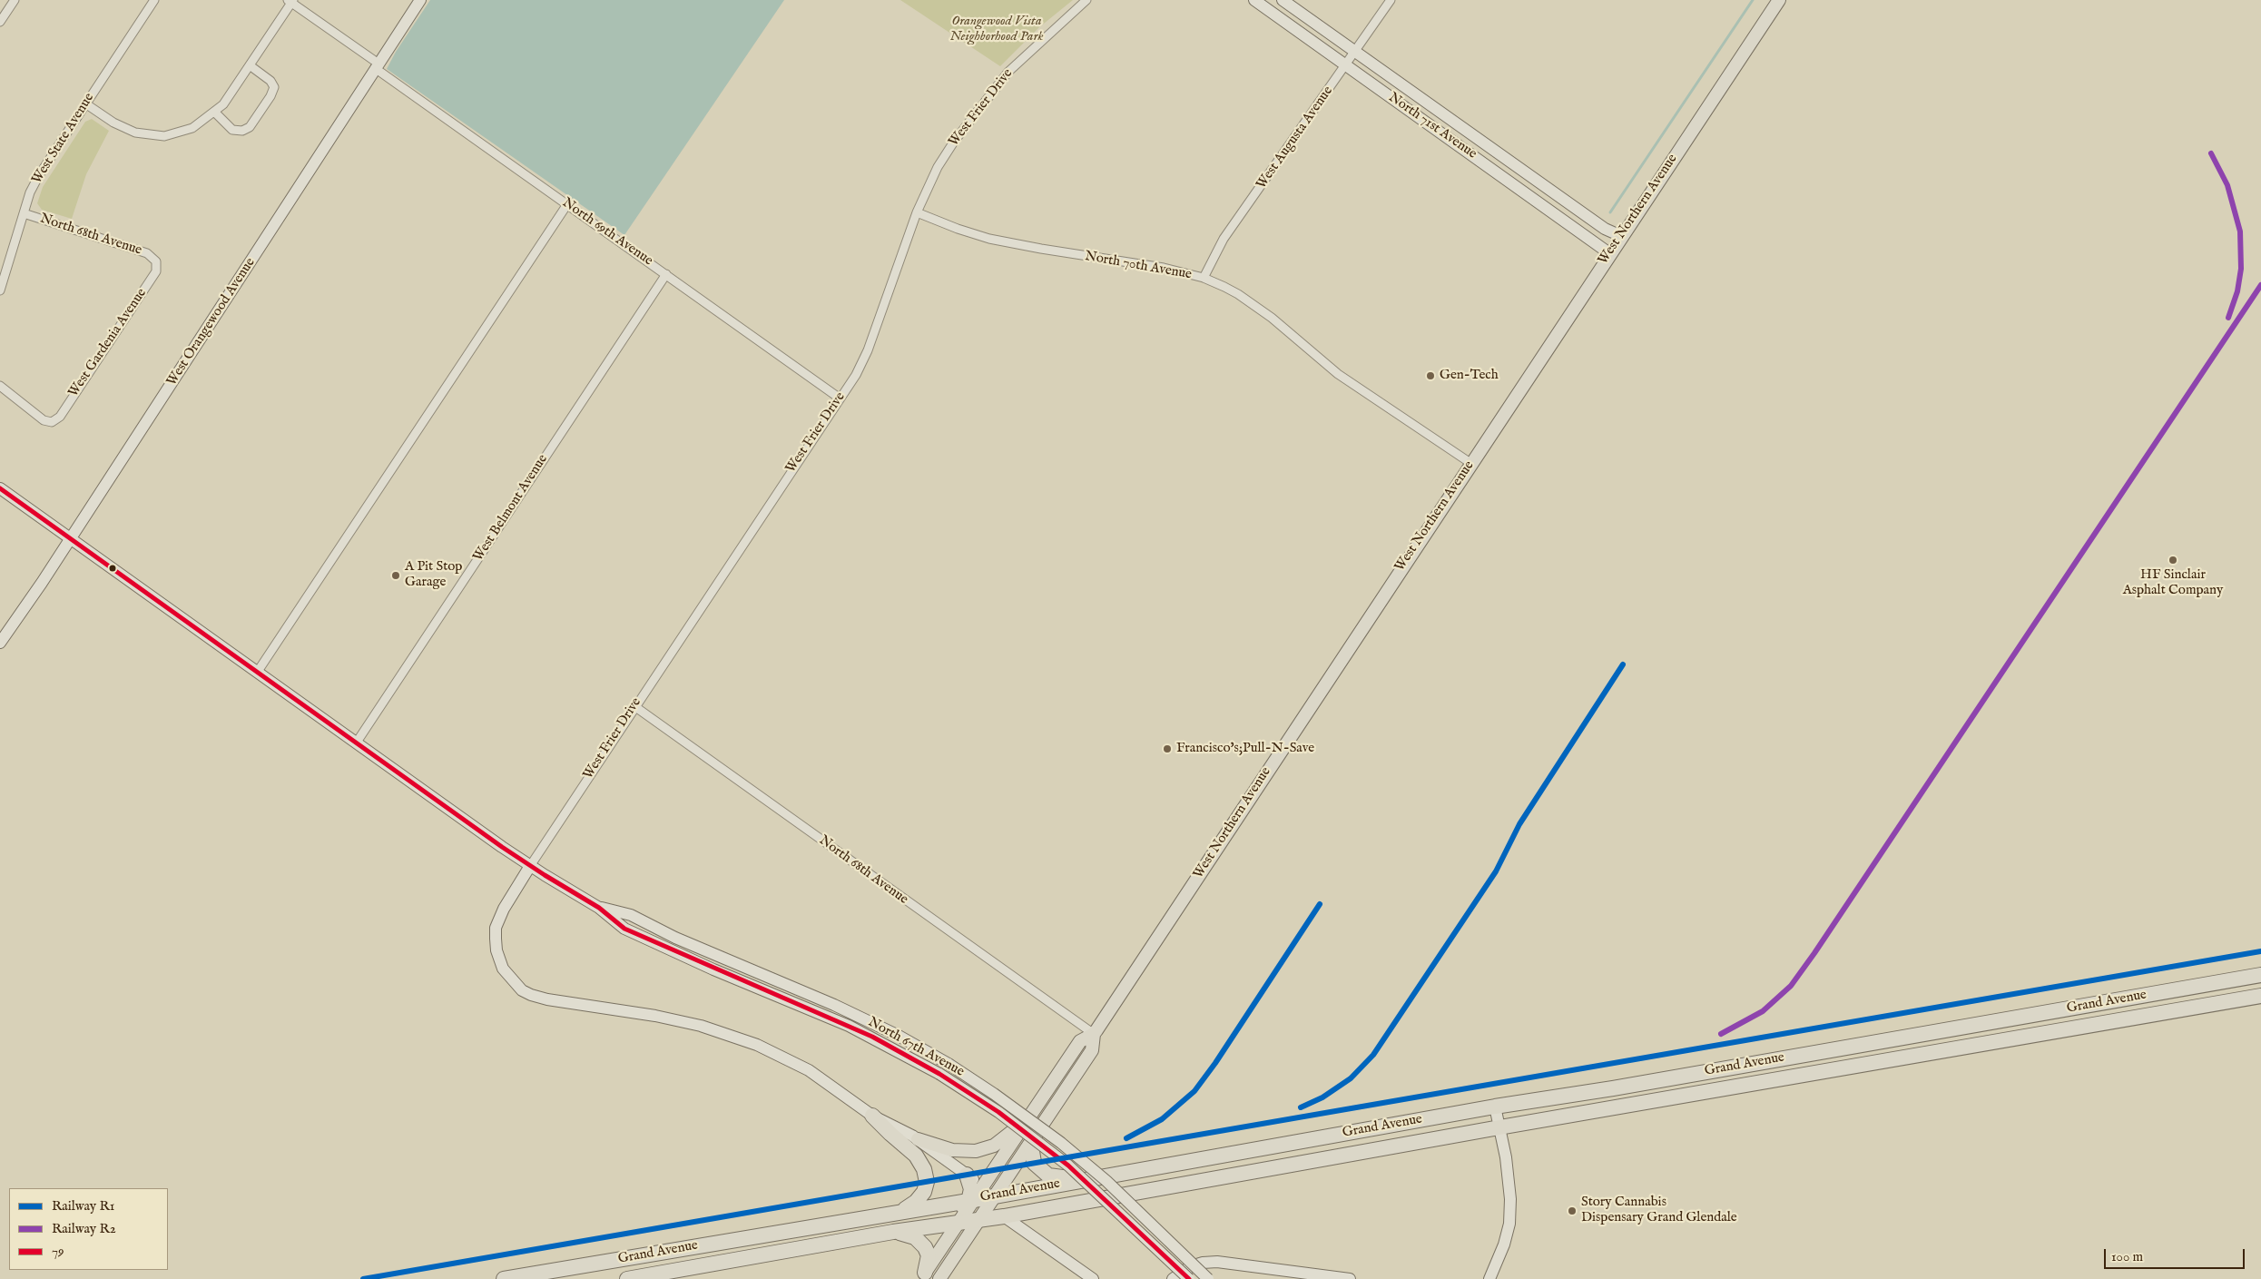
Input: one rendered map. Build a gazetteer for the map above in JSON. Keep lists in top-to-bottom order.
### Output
{
  "streets": {
    "highway": ["Grand Avenue"],
    "main road": [
      "North 71st Avenue",
      "West Northern Avenue",
      "West Orangewood Avenue",
      "North 67th Avenue"
    ],
    "street": [
      "West Frier Drive",
      "West Augusta Avenue",
      "West State Avenue",
      "North 69th Avenue",
      "North 68th Avenue",
      "North 70th Avenue",
      "West Gardenia Avenue",
      "West Belmont Avenue"
    ]
  },
  "crossings": [
    ["West Frier Drive", "North 69th Avenue"],
    ["West Frier Drive", "North 68th Avenue"],
    ["West Frier Drive", "North 70th Avenue"],
    ["West Frier Drive", "North 67th Avenue"],
    ["North 71st Avenue", "West Augusta Avenue"],
    ["North 71st Avenue", "West Northern Avenue"],
    ["West Augusta Avenue", "North 70th Avenue"],
    ["West State Avenue", "North 68th Avenue"],
    ["West Northern Avenue", "North 68th Avenue"],
    ["West Northern Avenue", "North 70th Avenue"],
    ["West Northern Avenue", "Grand Avenue"],
    ["North 69th Avenue", "West Orangewood Avenue"],
    ["North 69th Avenue", "West Belmont Avenue"],
    ["North 68th Avenue", "West Gardenia Avenue"],
    ["West Orangewood Avenue", "North 67th Avenue"],
    ["West Belmont Avenue", "North 67th Avenue"]
  ],
  "parks": ["Orangewood Vista Neighborhood Park"],
  "places": [
    "Gen-Tech",
    "HF Sinclair Asphalt Company",
    "A Pit Stop Garage",
    "Francisco's;Pull-N-Save",
    "Story Cannabis Dispensary Grand Glendale"
  ],
  "lines": ["rail line R2", "transit line 79", "rail line R1"],
  "legend": ["Railway R1", "Railway R2", "79"],
  "scale_bar": "100 m"
}
